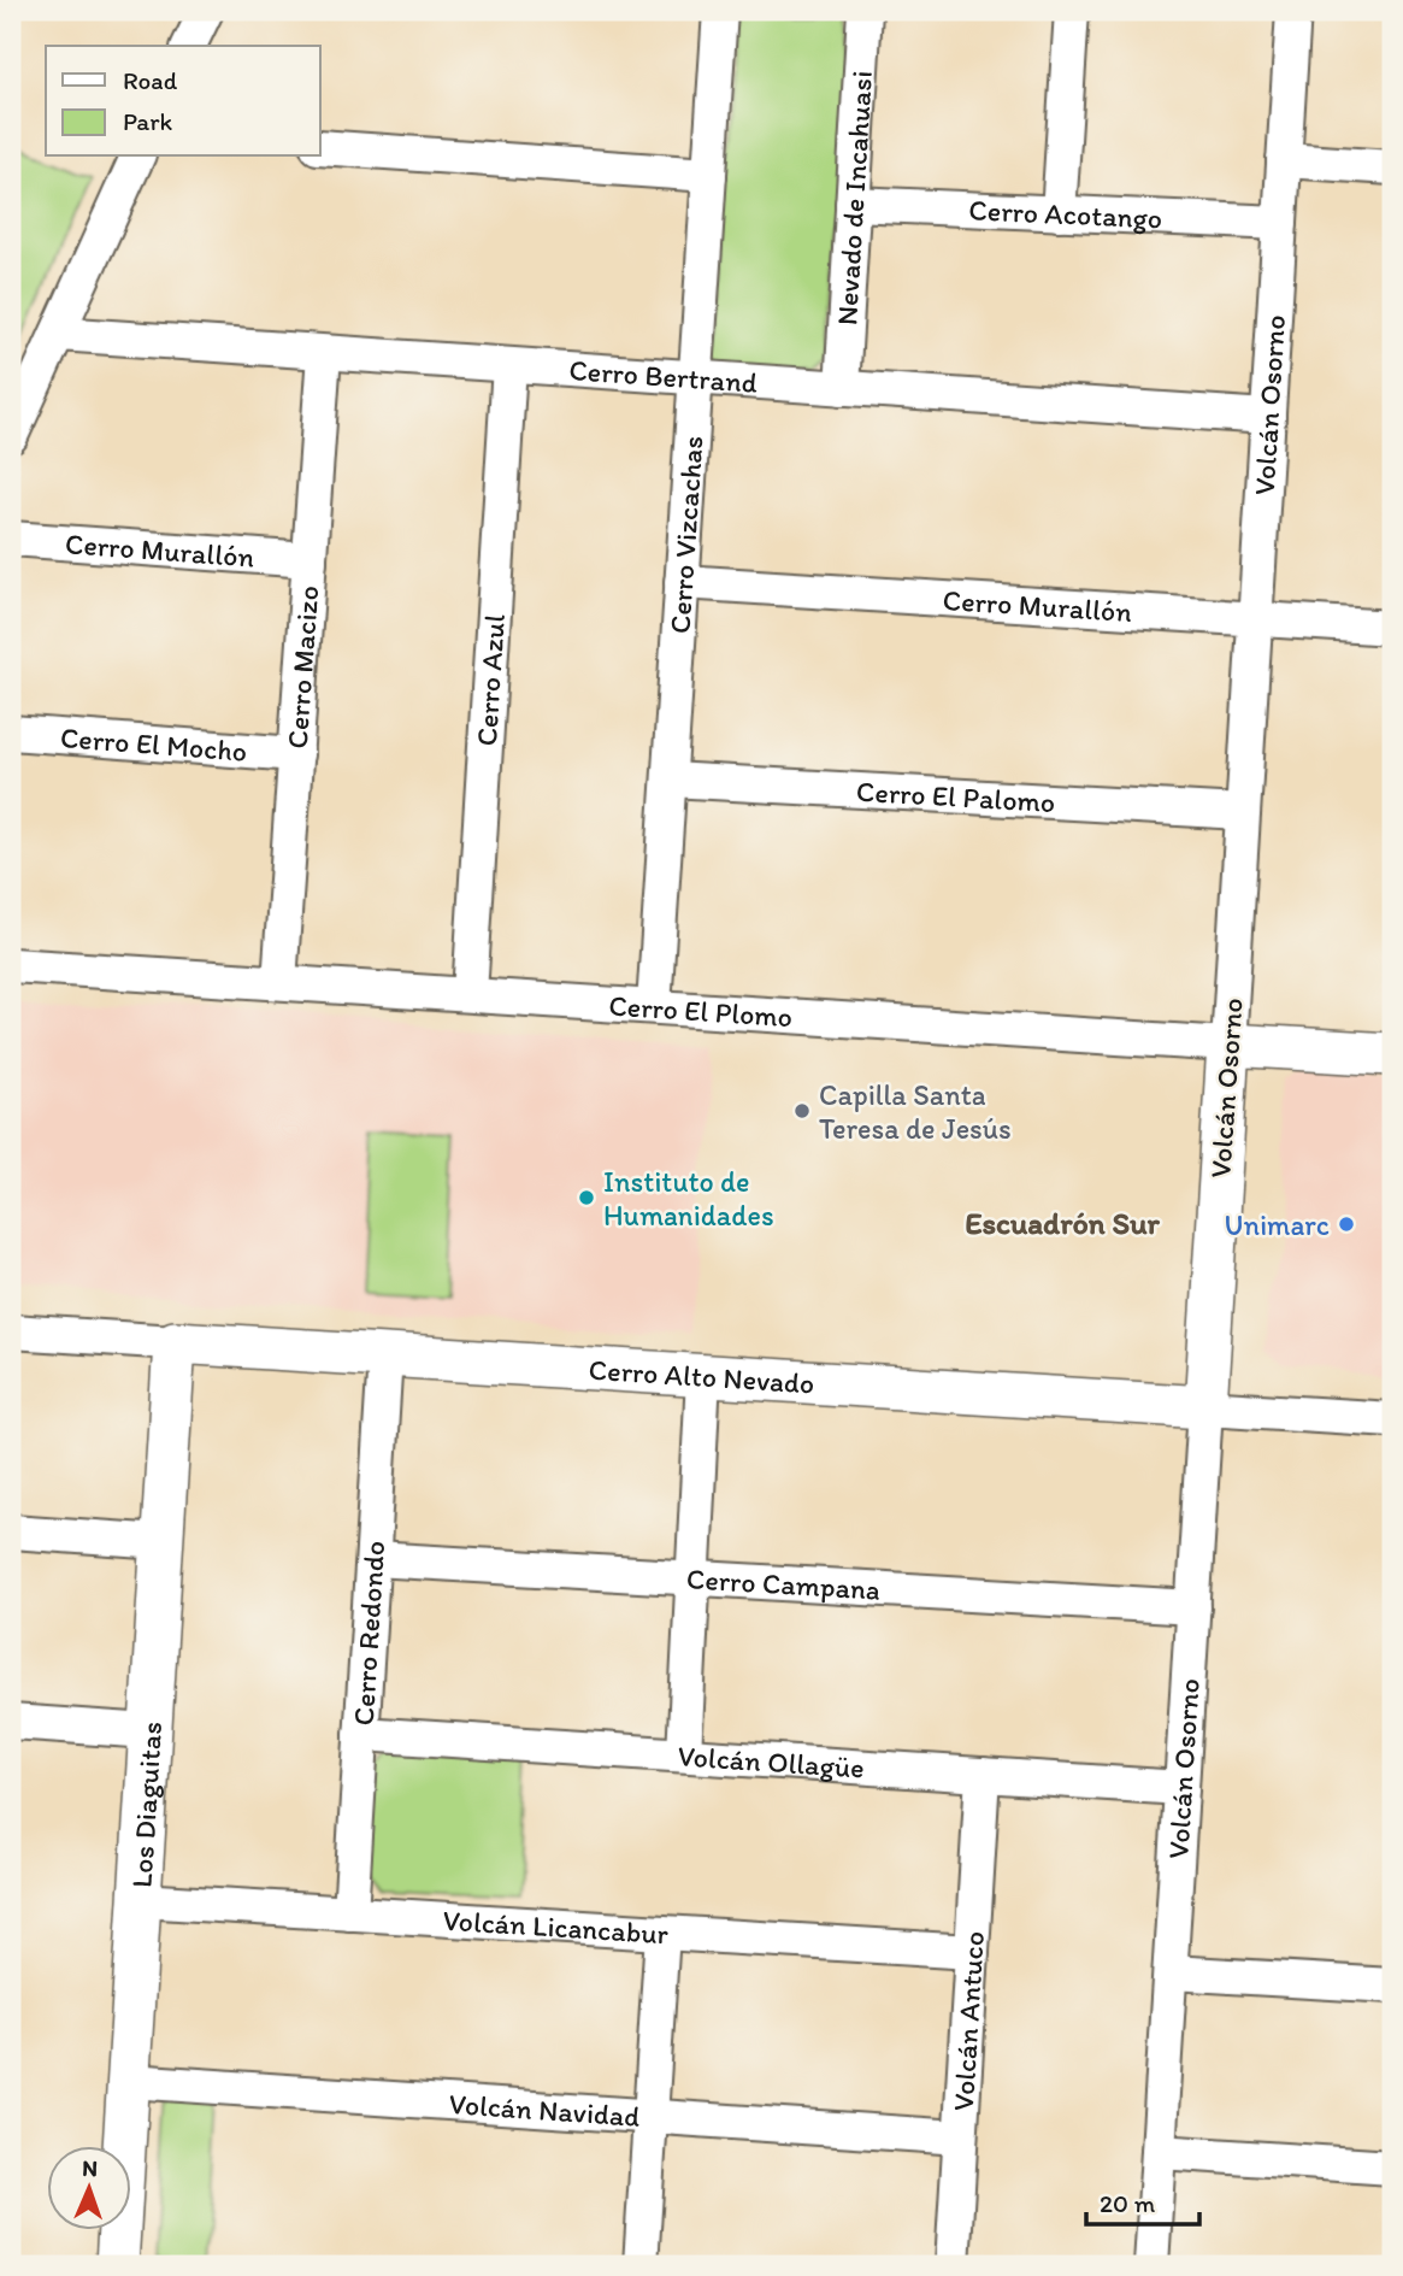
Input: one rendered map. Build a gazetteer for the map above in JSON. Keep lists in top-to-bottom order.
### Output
{
  "streets": {
    "street": [
      "Nevado de Incahuasi",
      "Cerro Acotango",
      "Cerro Bertrand",
      "Volcán Osorno",
      "Cerro Vizcachas",
      "Cerro Murallón",
      "Cerro Macizo",
      "Cerro Azul",
      "Cerro El Mocho",
      "Cerro El Palomo",
      "Cerro El Plomo",
      "Cerro Alto Nevado",
      "Cerro Campana",
      "Cerro Redondo",
      "Volcán Ollagüe",
      "Los Diaguitas",
      "Volcán Licancabur",
      "Volcán Antuco",
      "Volcán Navidad"
    ]
  },
  "crossings": [
    ["Nevado de Incahuasi", "Cerro Acotango"],
    ["Nevado de Incahuasi", "Cerro Bertrand"],
    ["Cerro Acotango", "Volcán Osorno"],
    ["Cerro Bertrand", "Volcán Osorno"],
    ["Cerro Bertrand", "Cerro Vizcachas"],
    ["Cerro Bertrand", "Cerro Macizo"],
    ["Cerro Bertrand", "Cerro Azul"],
    ["Volcán Osorno", "Cerro Murallón"],
    ["Volcán Osorno", "Cerro El Palomo"],
    ["Volcán Osorno", "Cerro El Plomo"],
    ["Volcán Osorno", "Cerro Alto Nevado"],
    ["Volcán Osorno", "Cerro Campana"],
    ["Volcán Osorno", "Volcán Ollagüe"],
    ["Cerro Vizcachas", "Cerro Murallón"],
    ["Cerro Vizcachas", "Cerro El Palomo"],
    ["Cerro Vizcachas", "Cerro El Plomo"],
    ["Cerro Murallón", "Cerro Macizo"],
    ["Cerro Macizo", "Cerro El Mocho"],
    ["Cerro Macizo", "Cerro El Plomo"],
    ["Cerro Azul", "Cerro El Plomo"],
    ["Cerro Alto Nevado", "Cerro Redondo"],
    ["Cerro Alto Nevado", "Los Diaguitas"],
    ["Cerro Campana", "Cerro Redondo"],
    ["Cerro Redondo", "Volcán Ollagüe"],
    ["Cerro Redondo", "Volcán Licancabur"],
    ["Volcán Ollagüe", "Volcán Antuco"],
    ["Los Diaguitas", "Volcán Licancabur"],
    ["Los Diaguitas", "Volcán Navidad"],
    ["Volcán Licancabur", "Volcán Antuco"],
    ["Volcán Antuco", "Volcán Navidad"]
  ],
  "districts": ["Escuadrón Sur"],
  "places": ["Capilla Santa Teresa de Jesús", "Instituto de Humanidades", "Unimarc"],
  "legend": ["Road", "Park"],
  "scale_bar": "20 m",
  "north": "top"
}
